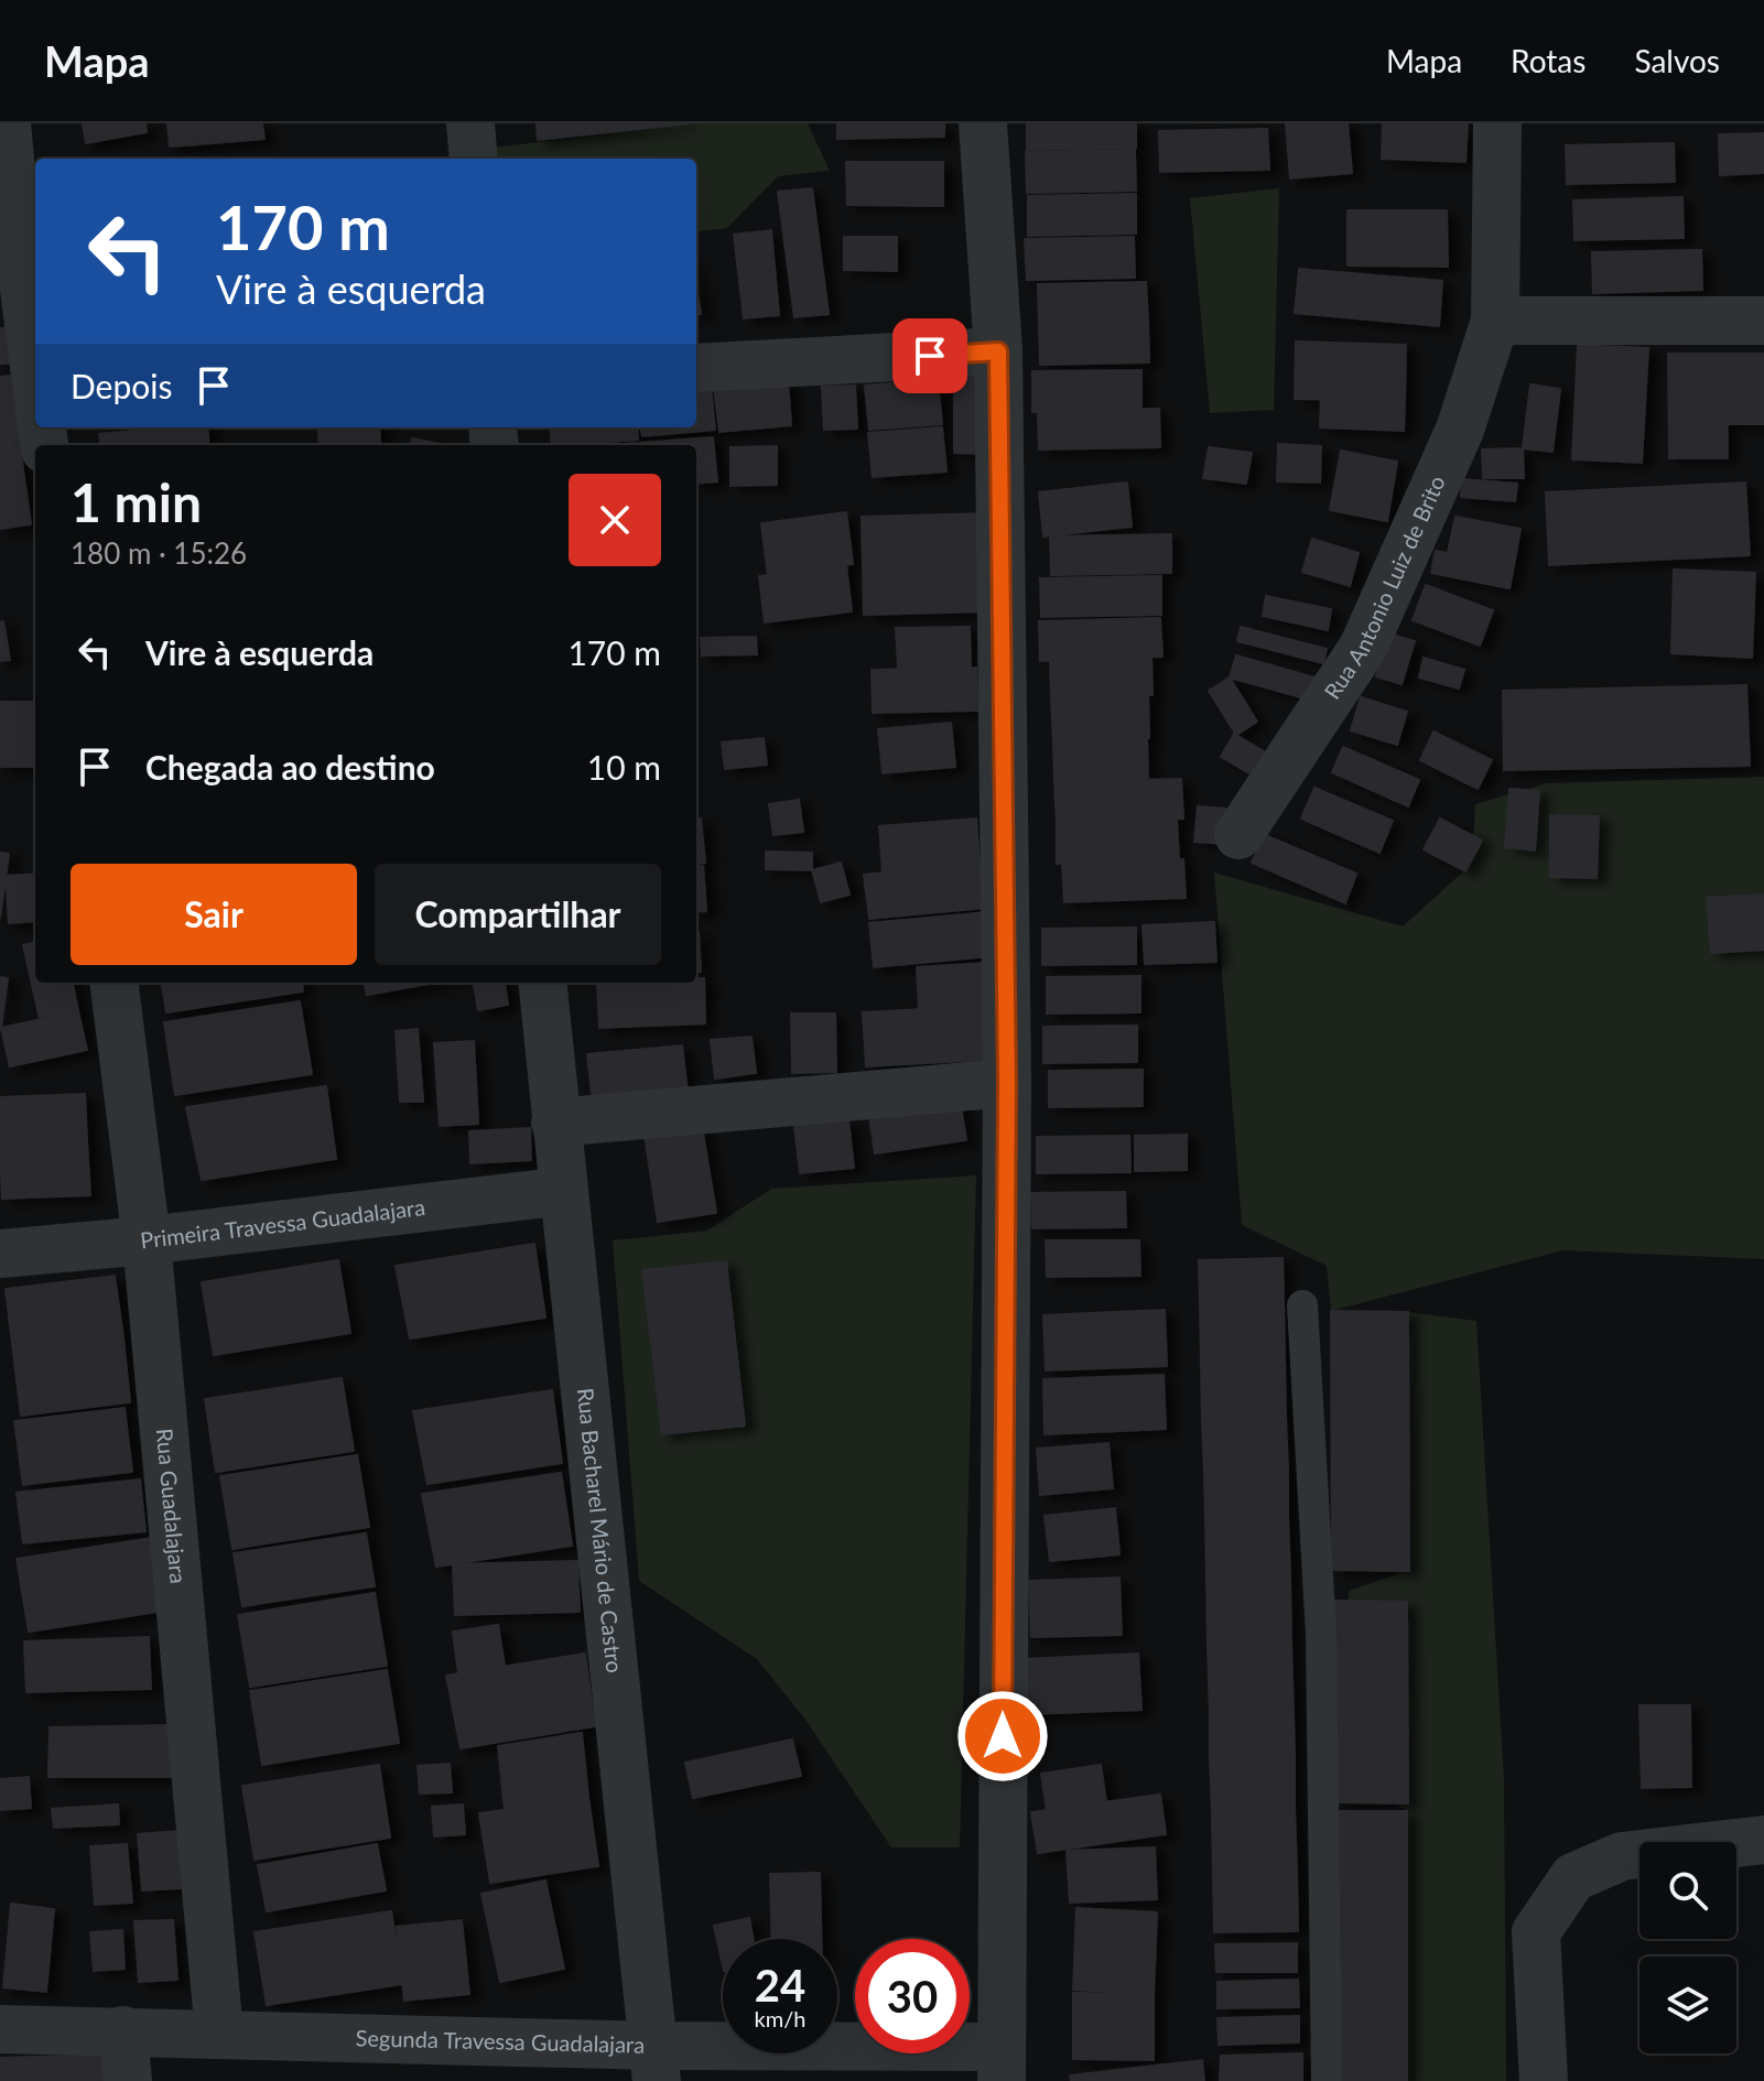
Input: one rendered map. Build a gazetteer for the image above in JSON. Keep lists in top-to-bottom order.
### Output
{
  "streets": {
    "street": [
      "Rua Antonio Luiz de Brito",
      "Primeira Travessa Guadalajara",
      "Rua Guadalajara",
      "Rua Bacharel Mário de Castro",
      "Segunda Travessa Guadalajara"
    ]
  },
  "crossings": [
    ["Primeira Travessa Guadalajara", "Rua Guadalajara"],
    ["Primeira Travessa Guadalajara", "Rua Bacharel Mário de Castro"],
    ["Rua Guadalajara", "Segunda Travessa Guadalajara"],
    ["Rua Bacharel Mário de Castro", "Segunda Travessa Guadalajara"]
  ],
  "page": {
    "header": "Mapa",
    "nav": ["Mapa", "Rotas", "Salvos"],
    "turn": ["170 m", "Vire à esquerda"],
    "then": "Depois",
    "heading": ["1 min", "180 m · 15:26"],
    "list": [
      {
        "name": "Vire à esquerda",
        "value": "170 m"
      },
      {
        "name": "Chegada ao destino",
        "value": "10 m"
      }
    ],
    "buttons": ["Sair", "Compartilhar"],
    "speed": "24 km/h",
    "limit": "30"
  }
}
